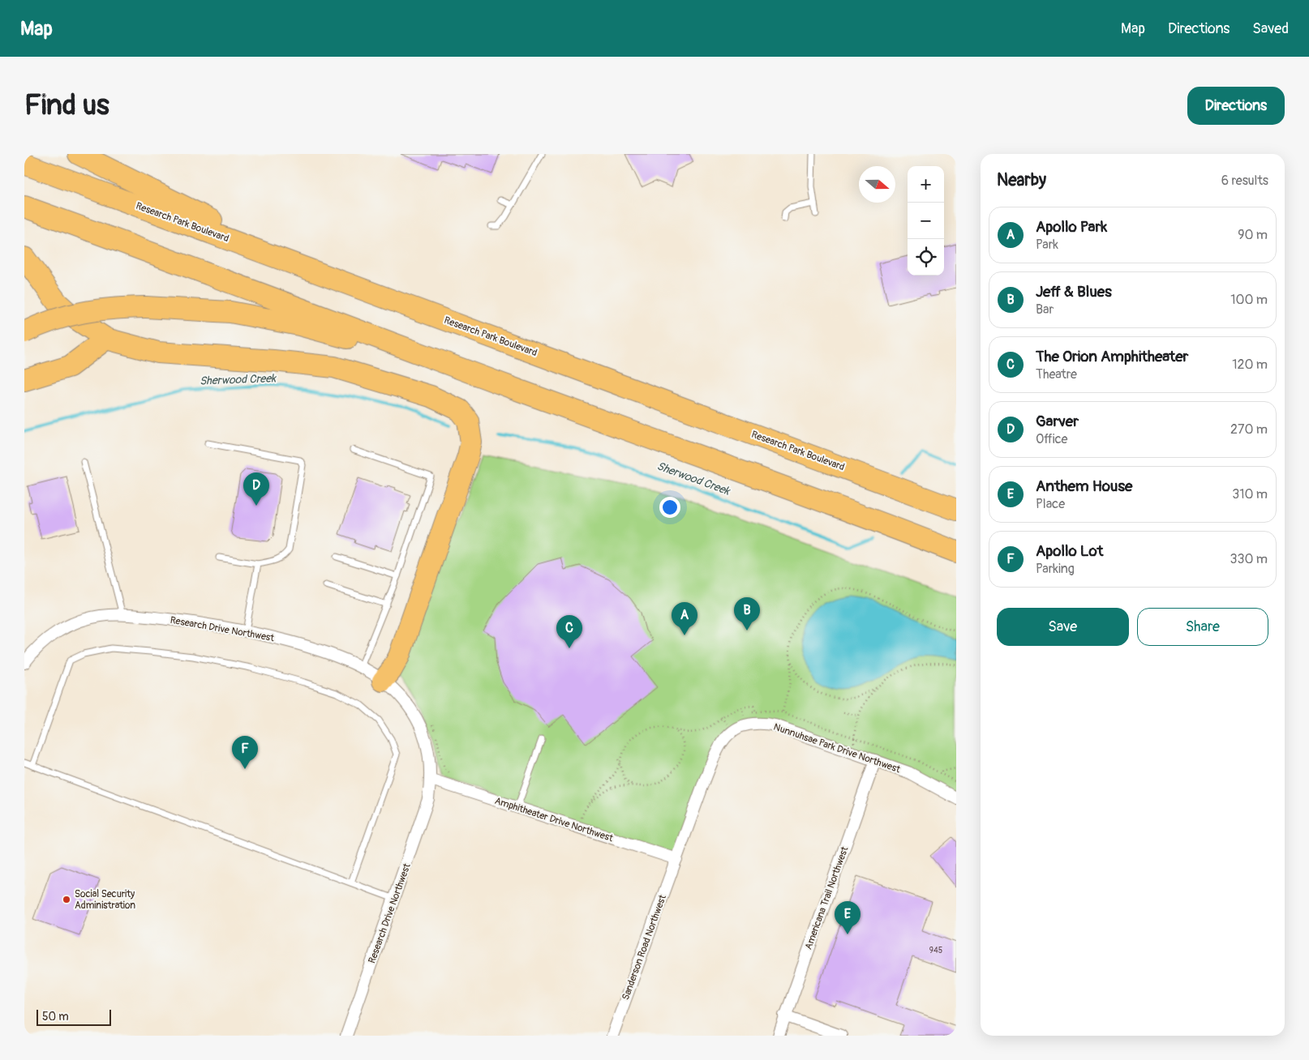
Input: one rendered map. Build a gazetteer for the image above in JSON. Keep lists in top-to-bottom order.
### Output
{
  "streets": {
    "highway": ["Research Park Boulevard"],
    "street": [
      "Research Drive Northwest",
      "Nunnuhsae Park Drive Northwest",
      "Amphitheater Drive Northwest",
      "Americana Trail Northwest",
      "Sanderson Road Northwest"
    ]
  },
  "crossings": [
    ["Research Drive Northwest", "Amphitheater Drive Northwest"],
    ["Nunnuhsae Park Drive Northwest", "Amphitheater Drive Northwest"],
    ["Nunnuhsae Park Drive Northwest", "Americana Trail Northwest"],
    ["Nunnuhsae Park Drive Northwest", "Sanderson Road Northwest"],
    ["Amphitheater Drive Northwest", "Sanderson Road Northwest"]
  ],
  "water": ["Sherwood Creek"],
  "places": ["Social Security Administration"],
  "house_numbers": ["945"],
  "scale_bar": "50 m",
  "north": "right",
  "page": {
    "header": "Map",
    "nav": ["Map", "Directions", "Saved"],
    "buttons": [
      "Directions",
      ["Save", "Share"]
    ],
    "title": "Find us",
    "heading": ["Nearby", "6 results"],
    "map_buttons": ["+", "−"],
    "list": [
      {
        "mark": "A",
        "name": "Apollo Park",
        "note": "Park",
        "value": "90 m"
      },
      {
        "mark": "B",
        "name": "Jeff & Blues",
        "note": "Bar",
        "value": "100 m"
      },
      {
        "mark": "C",
        "name": "The Orion Amphitheater",
        "note": "Theatre",
        "value": "120 m"
      },
      {
        "mark": "D",
        "name": "Garver",
        "note": "Office",
        "value": "270 m"
      },
      {
        "mark": "E",
        "name": "Anthem House",
        "note": "Place",
        "value": "310 m"
      },
      {
        "mark": "F",
        "name": "Apollo Lot",
        "note": "Parking",
        "value": "330 m"
      }
    ],
    "pins": [
      "D",
      "B",
      "A",
      "C",
      "F",
      "E"
    ],
    "scale": "50 m"
  }
}
